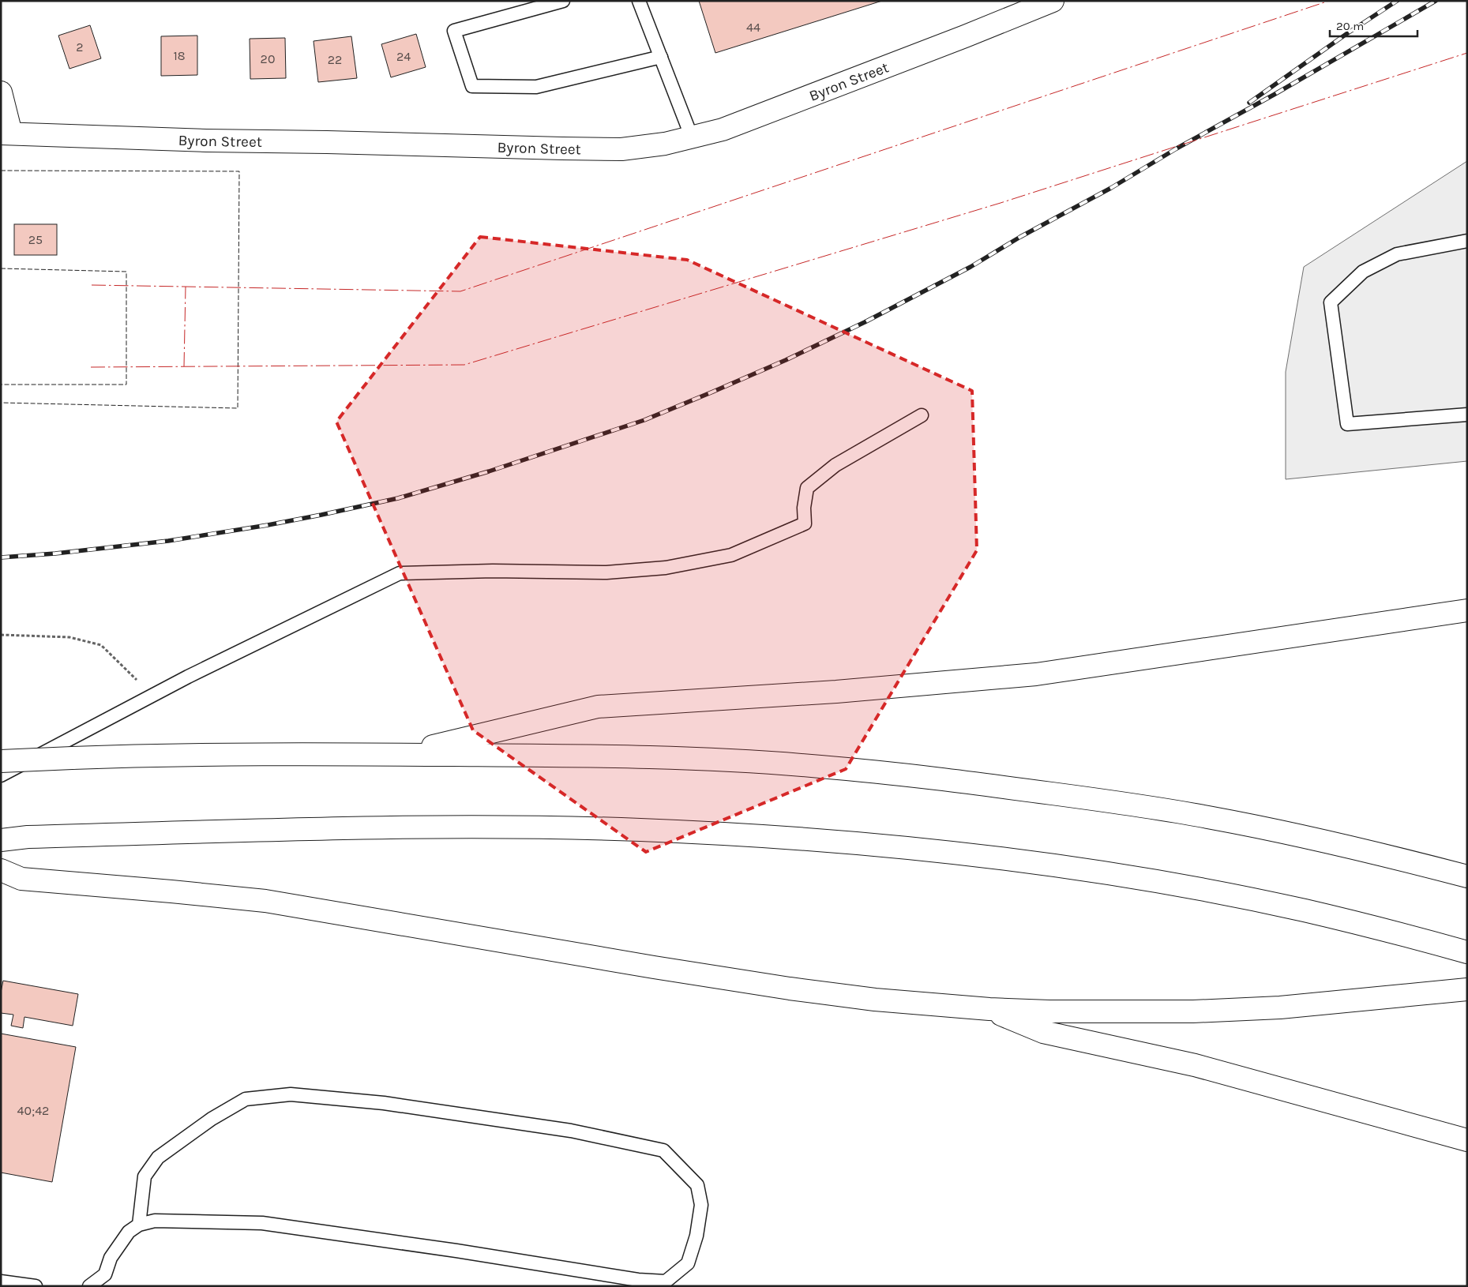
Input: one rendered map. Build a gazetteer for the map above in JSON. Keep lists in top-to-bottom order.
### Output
{
  "streets": {
    "main road": ["Byron Street"]
  },
  "house_numbers": [
    "44",
    "2",
    "18",
    "24",
    "20",
    "22",
    "25",
    "40;42"
  ],
  "scale_bar": "20 m"
}
